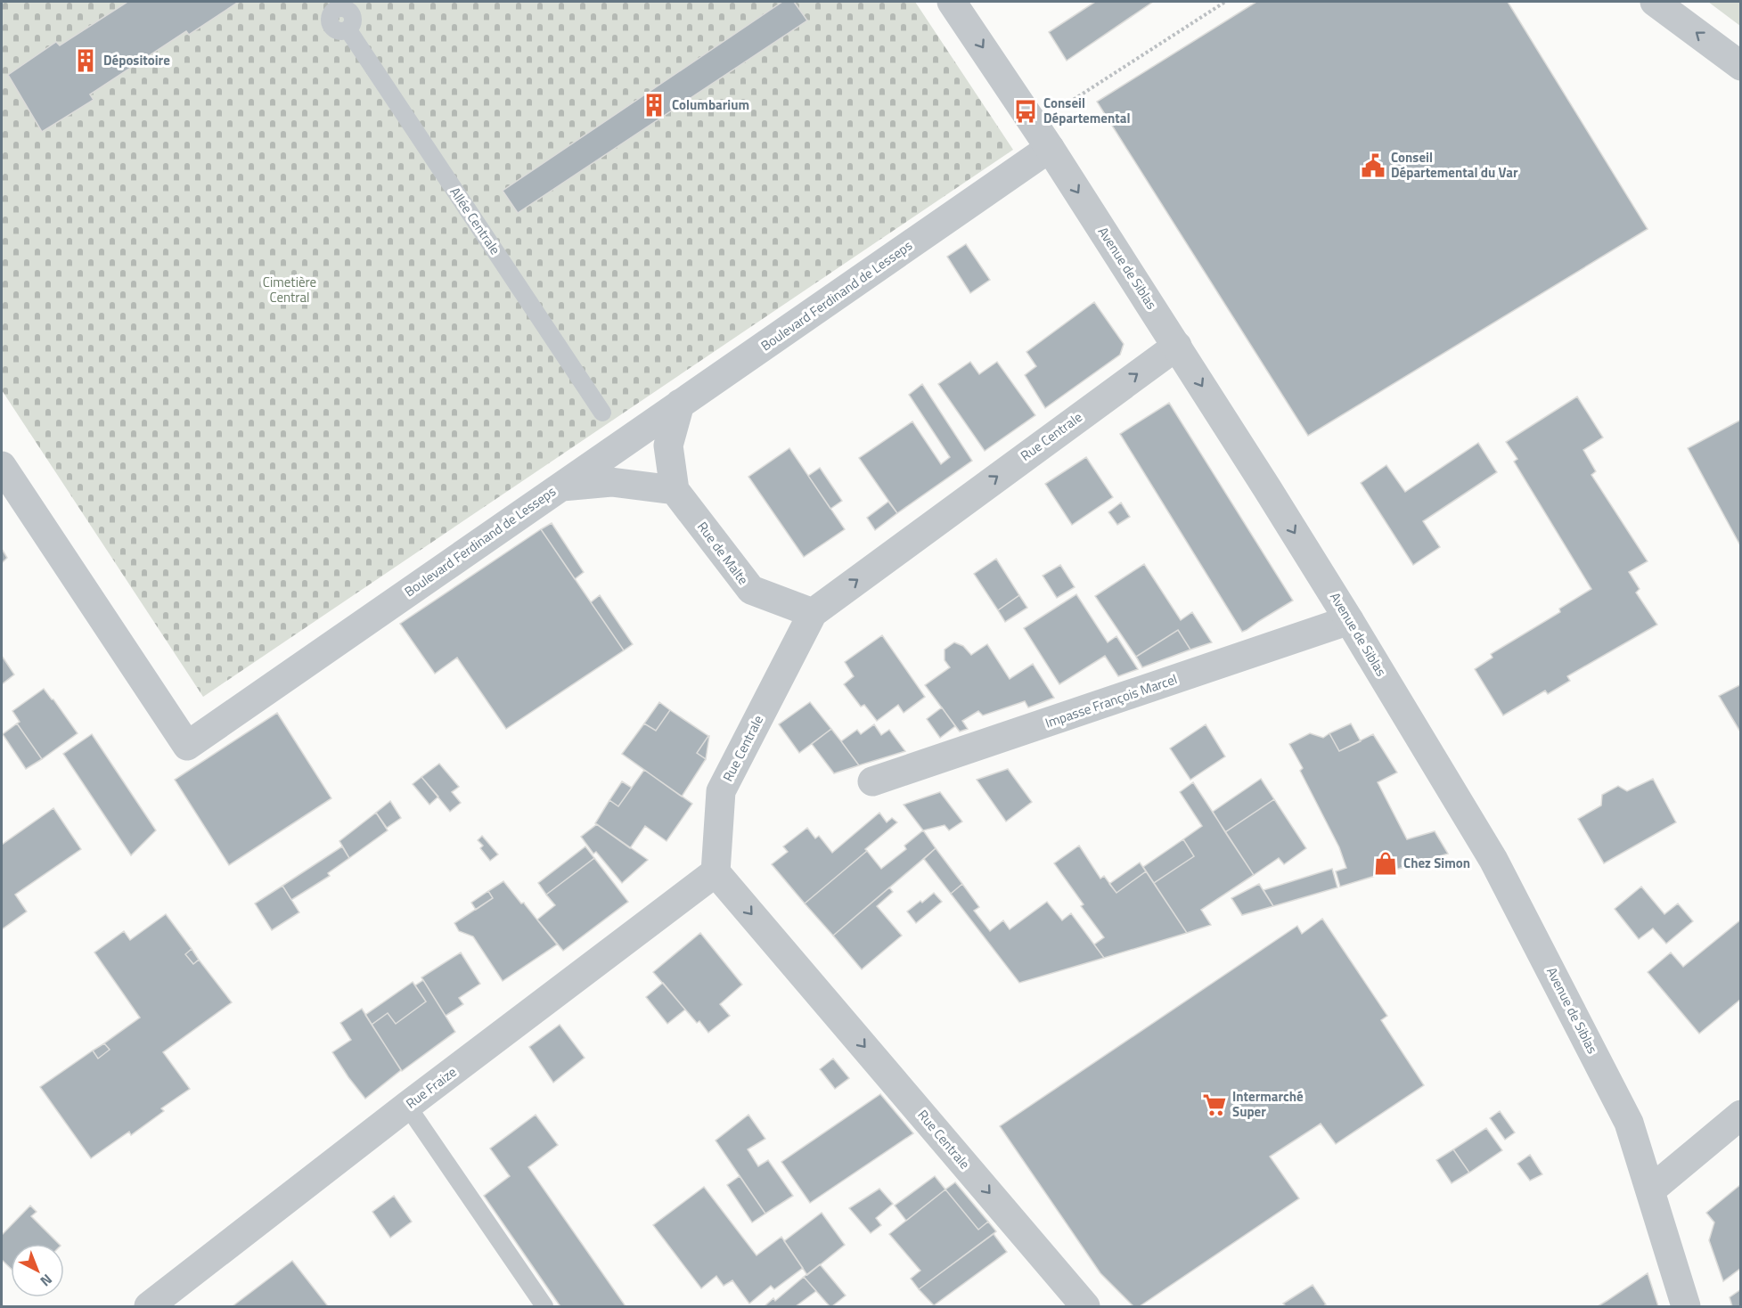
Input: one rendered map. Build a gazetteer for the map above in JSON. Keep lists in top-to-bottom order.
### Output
{
  "streets": {
    "street": [
      "Avenue de Siblas",
      "Boulevard Ferdinand de Lesseps",
      "Rue Centrale",
      "Rue de Malte",
      "Impasse François Marcel",
      "Rue Fraize"
    ],
    "lane": ["Allée Centrale"]
  },
  "crossings": [
    ["Avenue de Siblas", "Boulevard Ferdinand de Lesseps"],
    ["Avenue de Siblas", "Rue Centrale"],
    ["Avenue de Siblas", "Impasse François Marcel"],
    ["Boulevard Ferdinand de Lesseps", "Rue de Malte"],
    ["Rue Centrale", "Rue de Malte"],
    ["Rue Centrale", "Rue Fraize"]
  ],
  "one_way": ["Avenue de Siblas"],
  "parks": ["Cimetière Central"],
  "places": {
    "building": ["Dépositoire", "Columbarium"],
    "bus stop": ["Conseil Départemental"],
    "public building": ["Conseil Départemental du Var"],
    "shop": ["Chez Simon"],
    "supermarket": ["Intermarché Super"]
  },
  "north": "bottom right"
}
